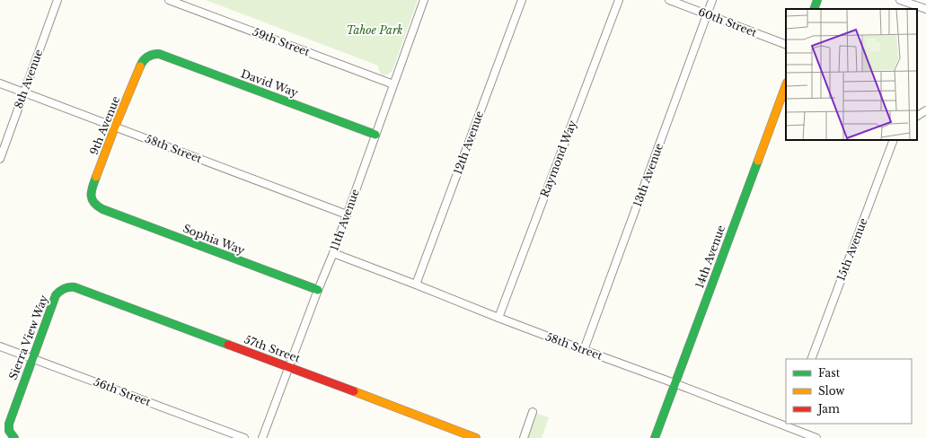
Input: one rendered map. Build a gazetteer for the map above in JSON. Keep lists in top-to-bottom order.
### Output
{
  "streets": {
    "street": [
      "60th Street",
      "59th Street",
      "8th Avenue",
      "David Way",
      "9th Avenue",
      "12th Avenue",
      "58th Street",
      "Raymond Way",
      "13th Avenue",
      "11th Avenue",
      "Sophia Way",
      "15th Avenue",
      "14th Avenue",
      "Sierra View Way",
      "57th Street",
      "56th Street"
    ]
  },
  "crossings": [
    ["60th Street", "13th Avenue"],
    ["59th Street", "11th Avenue"],
    ["8th Avenue", "58th Street"],
    ["David Way", "9th Avenue"],
    ["David Way", "11th Avenue"],
    ["9th Avenue", "58th Street"],
    ["9th Avenue", "Sophia Way"],
    ["12th Avenue", "58th Street"],
    ["58th Street", "Raymond Way"],
    ["58th Street", "13th Avenue"],
    ["58th Street", "11th Avenue"],
    ["58th Street", "14th Avenue"],
    ["11th Avenue", "Sophia Way"],
    ["11th Avenue", "57th Street"],
    ["Sierra View Way", "57th Street"],
    ["Sierra View Way", "56th Street"]
  ],
  "parks": ["Tahoe Park"],
  "legend": ["Fast", "Slow", "Jam"]
}
